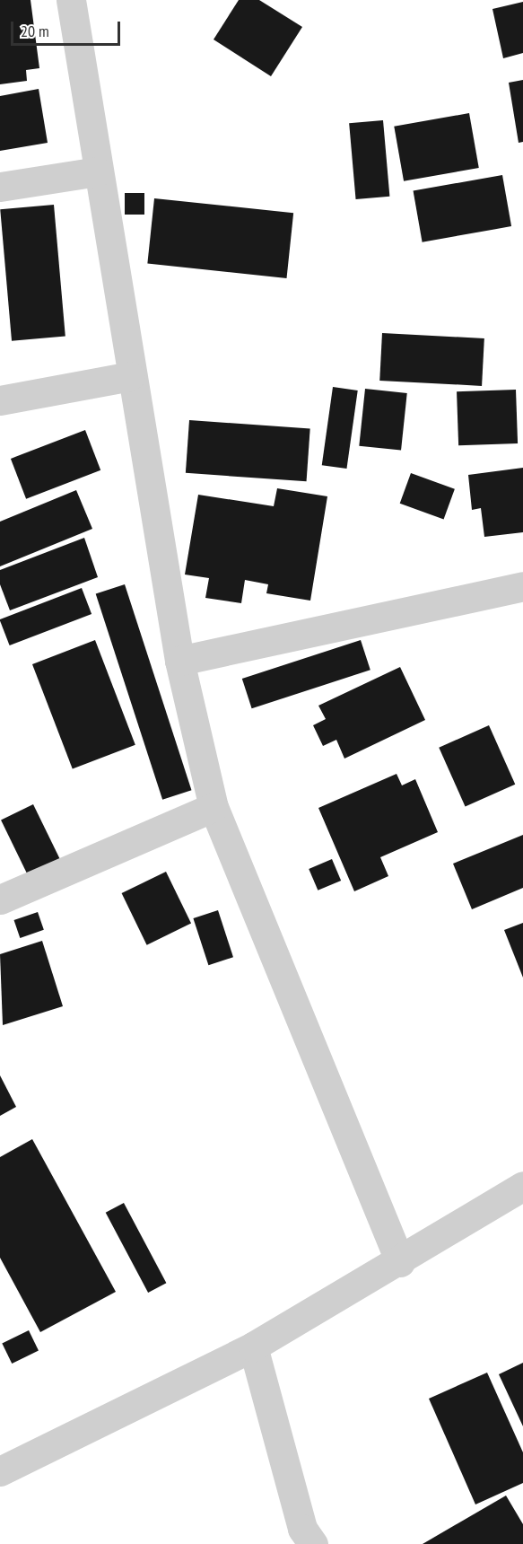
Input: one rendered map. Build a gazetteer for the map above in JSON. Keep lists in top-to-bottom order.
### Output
{
  "scale_bar": "20 m"
}
